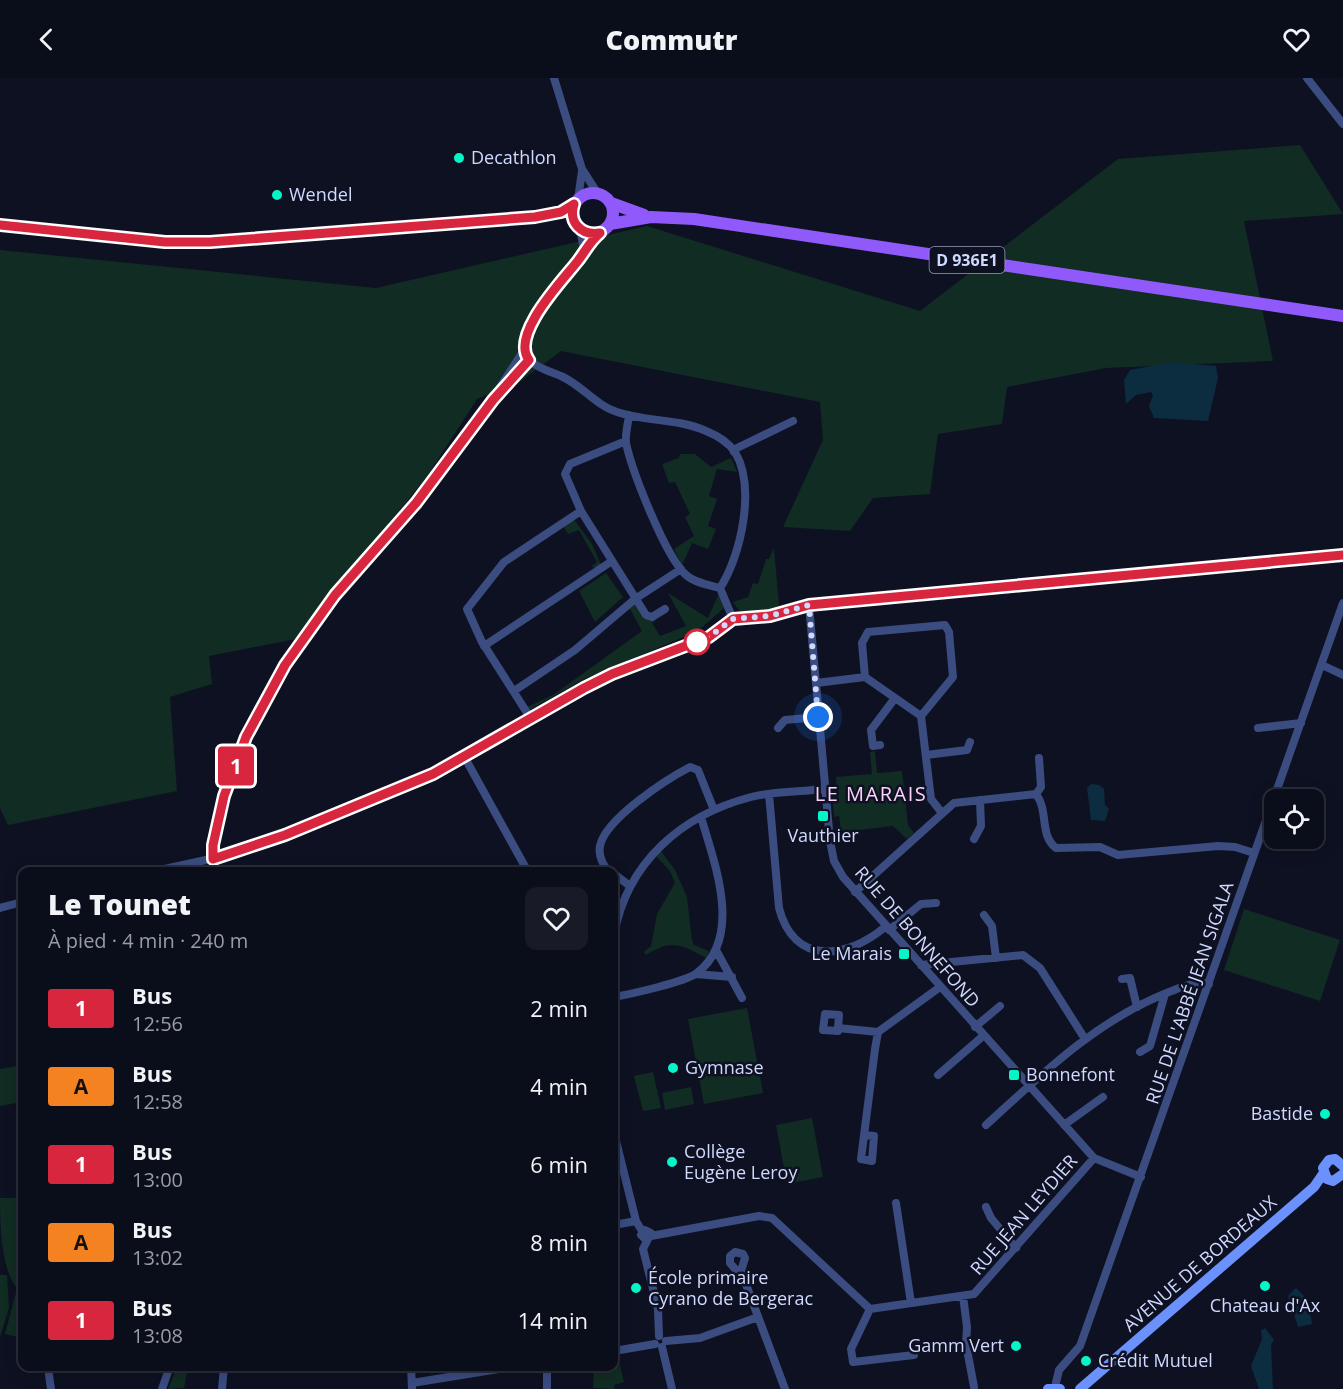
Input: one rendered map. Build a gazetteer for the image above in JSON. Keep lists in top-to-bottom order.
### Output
{
  "streets": {
    "main road": ["D 936E1", "AVENUE DE BORDEAUX"],
    "street": ["RUE DE BONNEFOND", "RUE DE L'ABBÉ JEAN SIGALA", "RUE JEAN LEYDIER"]
  },
  "crossings": [
    ["RUE DE BONNEFOND", "RUE DE L'ABBÉ JEAN SIGALA"],
    ["RUE DE BONNEFOND", "RUE JEAN LEYDIER"]
  ],
  "districts": ["LE MARAIS"],
  "places": {
    "other": [
      "Decathlon",
      "Wendel",
      "Gymnase",
      "Bastide",
      "Collège Eugène Leroy",
      "Chateau d'Ax",
      "École primaire Cyrano de Bergerac",
      "Gamm Vert",
      "Crédit Mutuel"
    ],
    "transit": ["Vauthier", "Le Marais", "Bonnefont"]
  },
  "lines": ["bus line 1"],
  "page": {
    "header": "Commutr",
    "on_map": "1",
    "heading": ["Le Tounet", "À pied · 4 min · 240 m"],
    "list": [
      {
        "mark": "1",
        "name": "Bus",
        "note": "12:56",
        "value": "2 min"
      },
      {
        "mark": "A",
        "name": "Bus",
        "note": "12:58",
        "value": "4 min"
      },
      {
        "mark": "1",
        "name": "Bus",
        "note": "13:00",
        "value": "6 min"
      },
      {
        "mark": "A",
        "name": "Bus",
        "note": "13:02",
        "value": "8 min"
      },
      {
        "mark": "1",
        "name": "Bus",
        "note": "13:08",
        "value": "14 min"
      }
    ]
  }
}
